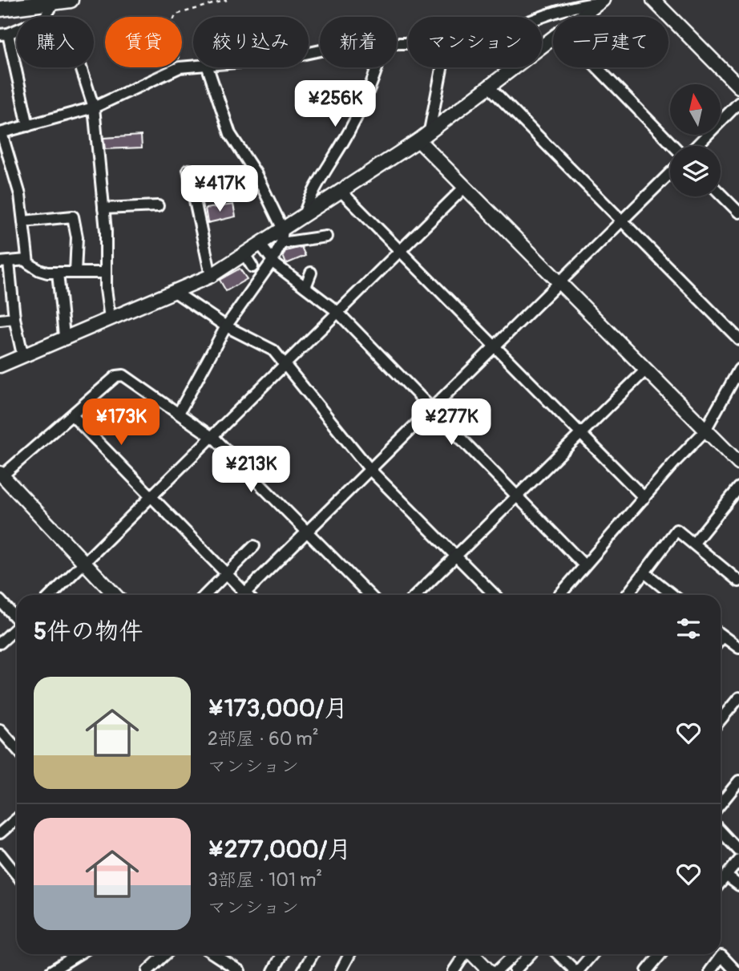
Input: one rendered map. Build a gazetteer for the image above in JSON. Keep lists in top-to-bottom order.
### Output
{
  "north": "top",
  "page": {
    "chip": [
      "購入",
      "賃貸",
      "絞り込み",
      "新着",
      "マンション",
      "一戸建て"
    ],
    "price": [
      "¥256K",
      "¥417K",
      "¥173K",
      "¥277K",
      "¥213K"
    ],
    "heading": "5件の物件",
    "list": [
      {
        "name": "¥173,000/月",
        "note": "2部屋 · 60 m² · マンション"
      },
      {
        "name": "¥277,000/月",
        "note": "3部屋 · 101 m² · マンション"
      }
    ]
  }
}
